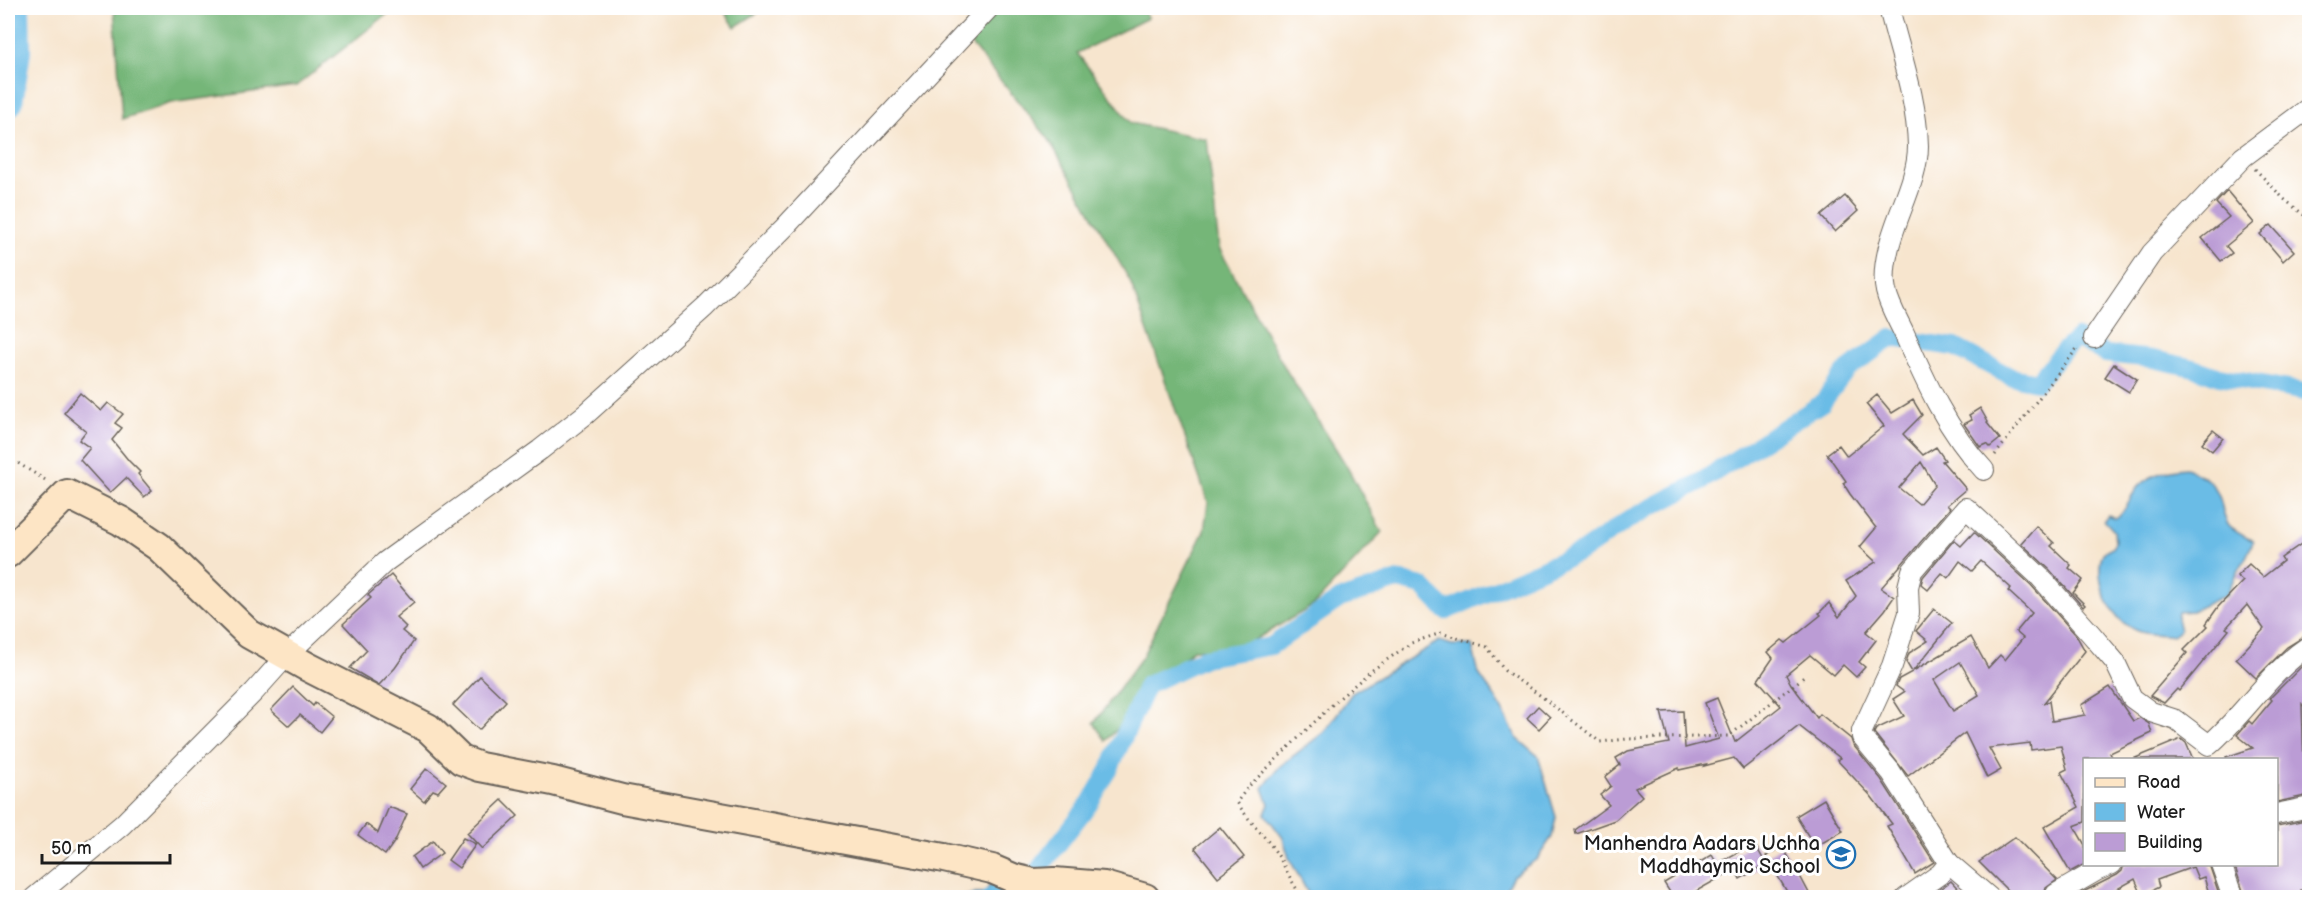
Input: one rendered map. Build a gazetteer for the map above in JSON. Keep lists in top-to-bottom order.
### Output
{
  "places": {
    "school or university": ["Manhendra Aadars Uchha Maddhaymic School"]
  },
  "legend": ["Road", "Water", "Building"],
  "scale_bar": "50 m"
}
